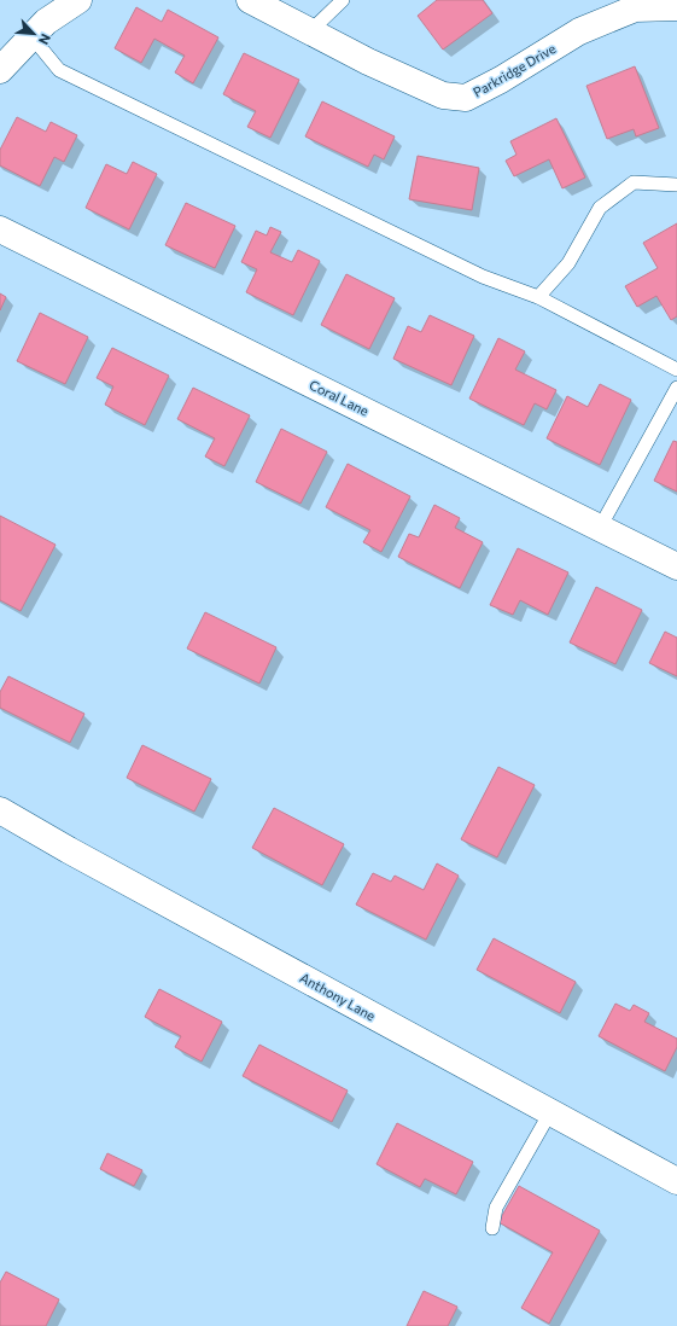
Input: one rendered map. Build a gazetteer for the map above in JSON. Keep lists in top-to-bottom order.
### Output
{
  "streets": {
    "street": ["Parkridge Drive", "Coral Lane", "Anthony Lane"]
  },
  "north": "bottom right"
}
